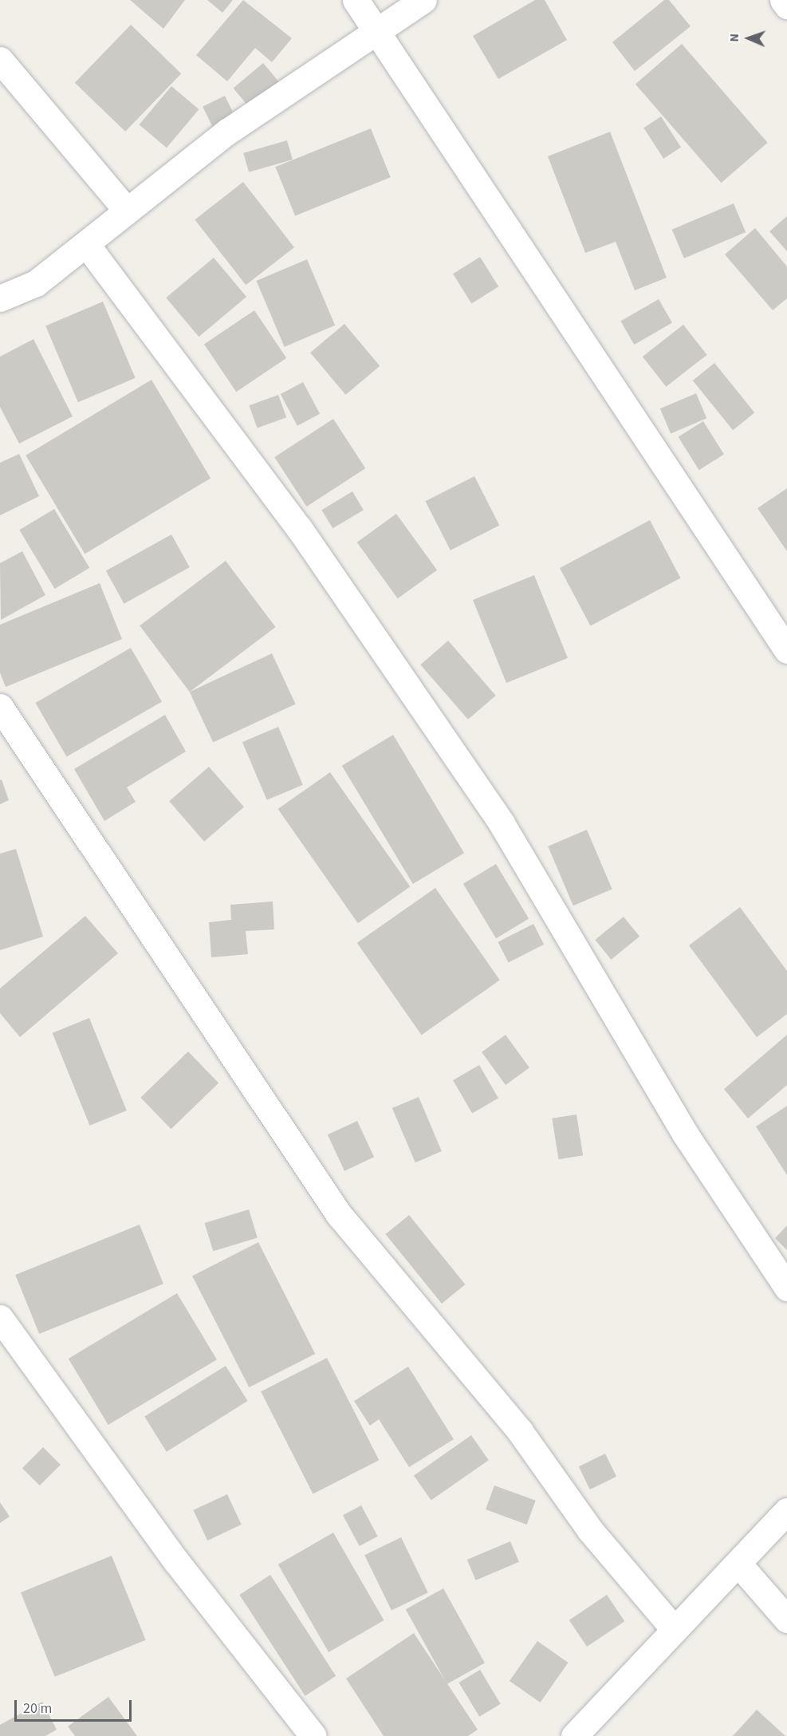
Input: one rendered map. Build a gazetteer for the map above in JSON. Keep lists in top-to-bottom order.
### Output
{
  "scale_bar": "20 m",
  "north": "left"
}
